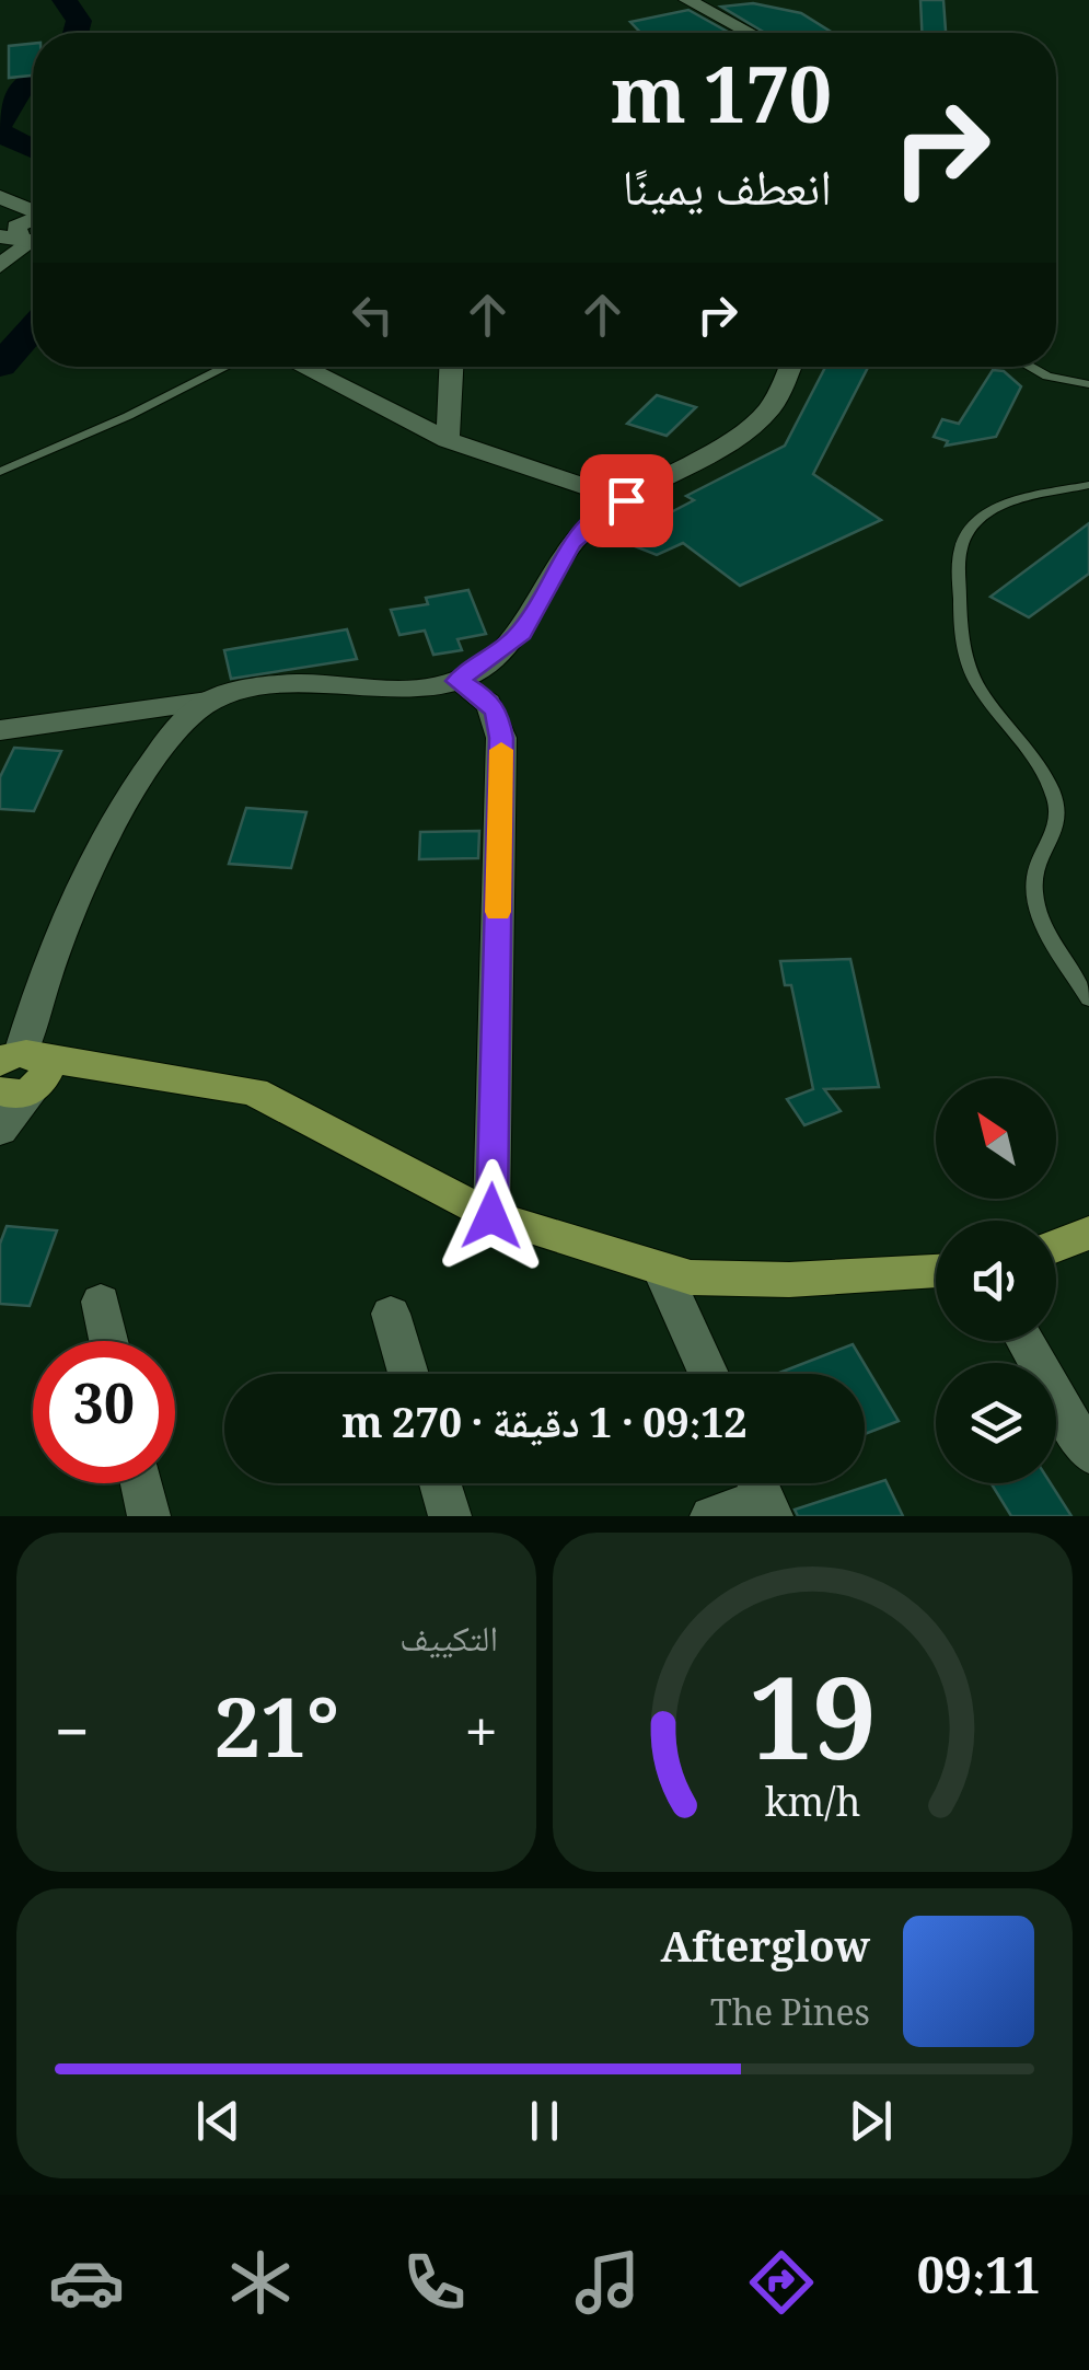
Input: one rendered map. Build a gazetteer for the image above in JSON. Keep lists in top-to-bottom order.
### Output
{
  "north": "top left",
  "page": {
    "turn": ["170 m", "انعطف يمينًا"],
    "limit": "30",
    "trip": "09:12 · 1 دقيقة · 270 m",
    "tile": "التكييف",
    "heat": ["−", "21°", "+"],
    "song": ["Afterglow", "The Pines"],
    "tabs": "09:11",
    "gauge": ["19", "km/h"]
  }
}
